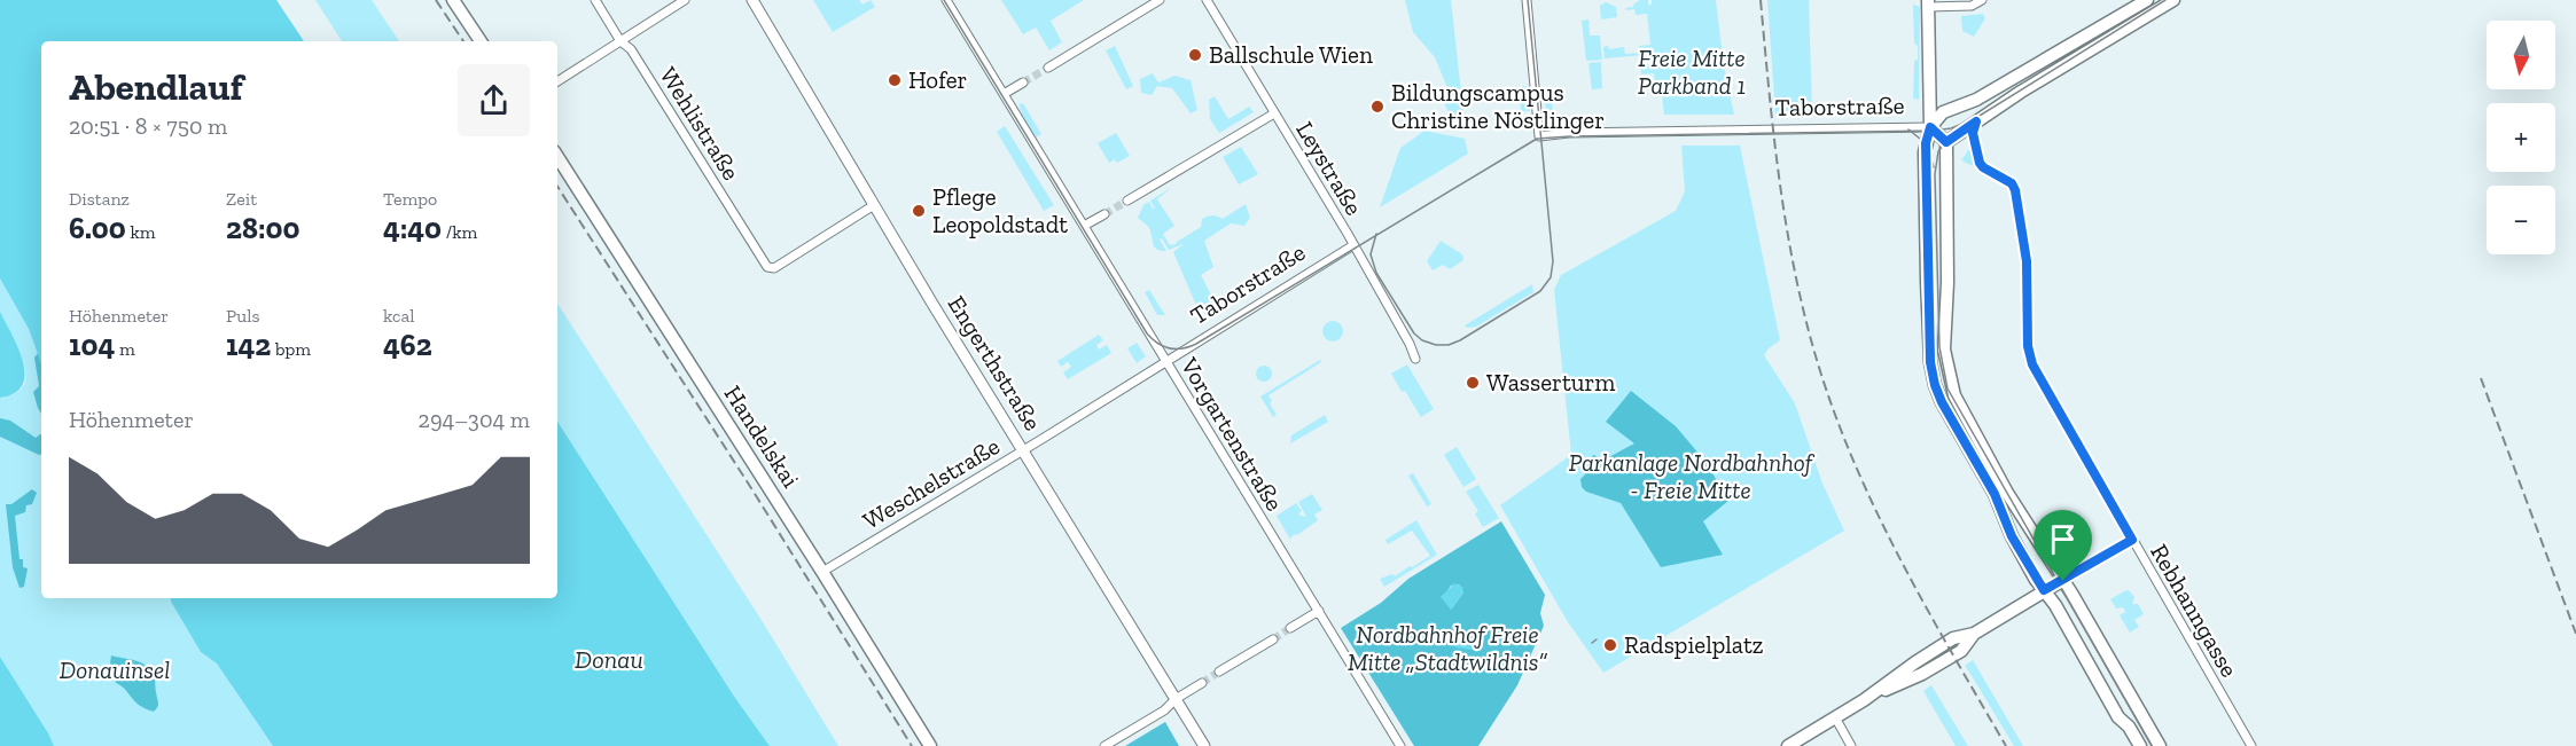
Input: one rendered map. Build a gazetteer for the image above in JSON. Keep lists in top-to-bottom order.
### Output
{
  "streets": {
    "main road": ["Taborstraße", "Handelskai"],
    "street": [
      "Wehlistraße",
      "Leystraße",
      "Engerthstraße",
      "Vorgartenstraße",
      "Weschelstraße",
      "Rebhanngasse"
    ]
  },
  "crossings": [
    ["Taborstraße", "Leystraße"],
    ["Taborstraße", "Vorgartenstraße"],
    ["Taborstraße", "Weschelstraße"],
    ["Wehlistraße", "Engerthstraße"],
    ["Engerthstraße", "Weschelstraße"],
    ["Vorgartenstraße", "Weschelstraße"],
    ["Handelskai", "Weschelstraße"]
  ],
  "water": ["Donau"],
  "parks": [
    "Freie Mitte Parkband 1",
    "Parkanlage Nordbahnhof - Freie Mitte",
    "Nordbahnhof Freie Mitte „Stadtwildnis”",
    "Donauinsel"
  ],
  "places": [
    "Ballschule Wien",
    "Hofer",
    "Bildungscampus Christine Nöstlinger",
    "Pflege Leopoldstadt",
    "Wasserturm",
    "Radspielplatz"
  ],
  "north": "bottom",
  "page": {
    "map_buttons": ["+", "−"],
    "heading": ["Abendlauf", "20:51 · 8 × 750 m"],
    "stats": [
      ["Distanz", "6.00 km"],
      ["Zeit", "28:00"],
      ["Tempo", "4:40 /km"],
      ["Höhenmeter", "104 m"],
      ["Puls", "142 bpm"],
      ["kcal", "462"]
    ],
    "chart": ["Höhenmeter", "294–304 m"]
  }
}
